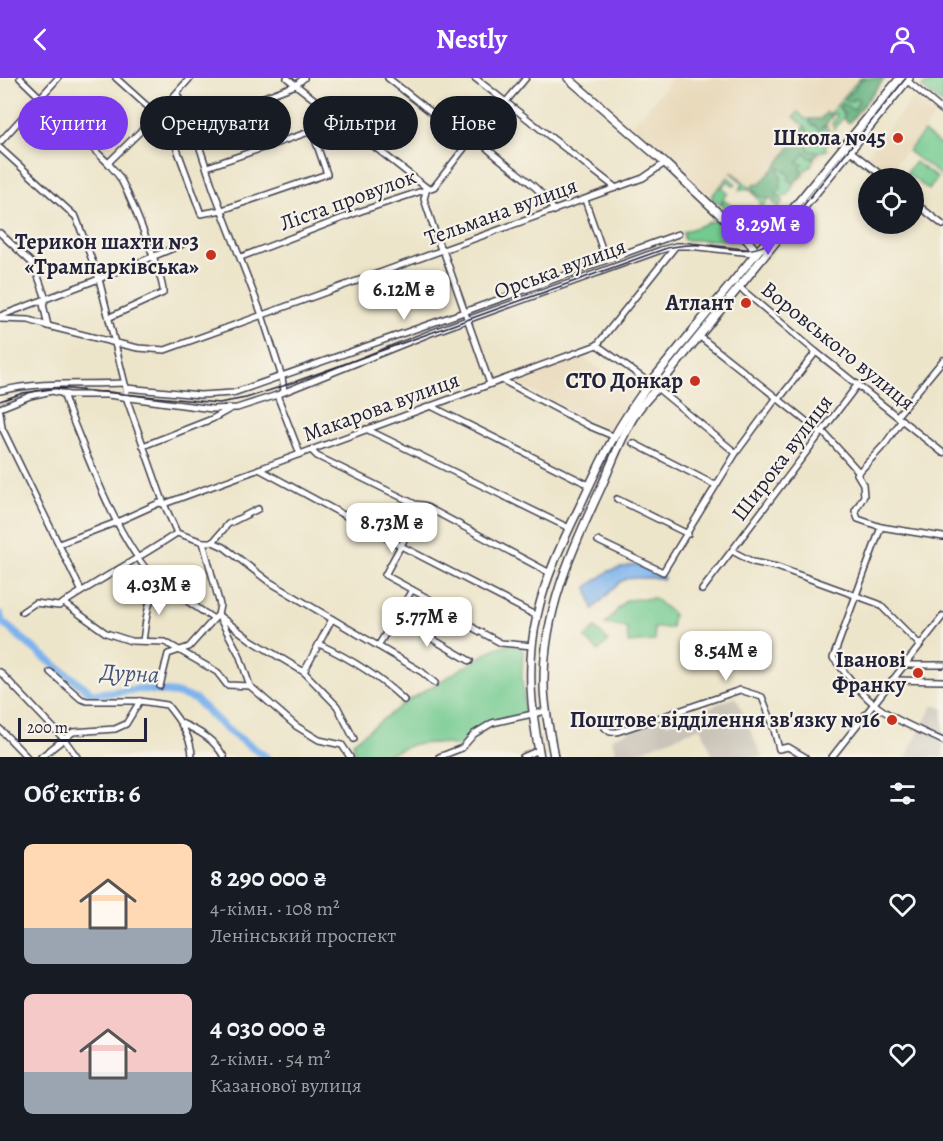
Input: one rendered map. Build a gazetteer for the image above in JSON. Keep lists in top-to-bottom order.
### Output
{
  "streets": {
    "street": [
      "Ліста провулок",
      "Тельмана вулиця",
      "Орська вулиця",
      "Воровського вулиця",
      "Макарова вулиця",
      "Широка вулиця"
    ]
  },
  "crossings": [
    ["Воровського вулиця", "Широка вулиця"]
  ],
  "water": ["Дурна"],
  "places": [
    "Школа №45",
    "Терикон шахти №3 «Трампарківська»",
    "Атлант",
    "СТО Донкар",
    "Іванові Франку",
    "Поштове відділення зв'язку №16"
  ],
  "scale_bar": "200 m",
  "page": {
    "header": "Nestly",
    "chip": [
      "Купити",
      "Орендувати",
      "Фільтри",
      "Нове"
    ],
    "price": [
      "8.29M ₴",
      "6.12M ₴",
      "8.73M ₴",
      "4.03M ₴",
      "5.77M ₴",
      "8.54M ₴"
    ],
    "scale": "200 m",
    "heading": "Об’єктів: 6",
    "list": [
      {
        "name": "8 290 000 ₴",
        "note": "4-кімн. · 108 m² · Ленінський проспект"
      },
      {
        "name": "4 030 000 ₴",
        "note": "2-кімн. · 54 m² · Казанової вулиця"
      }
    ]
  }
}
